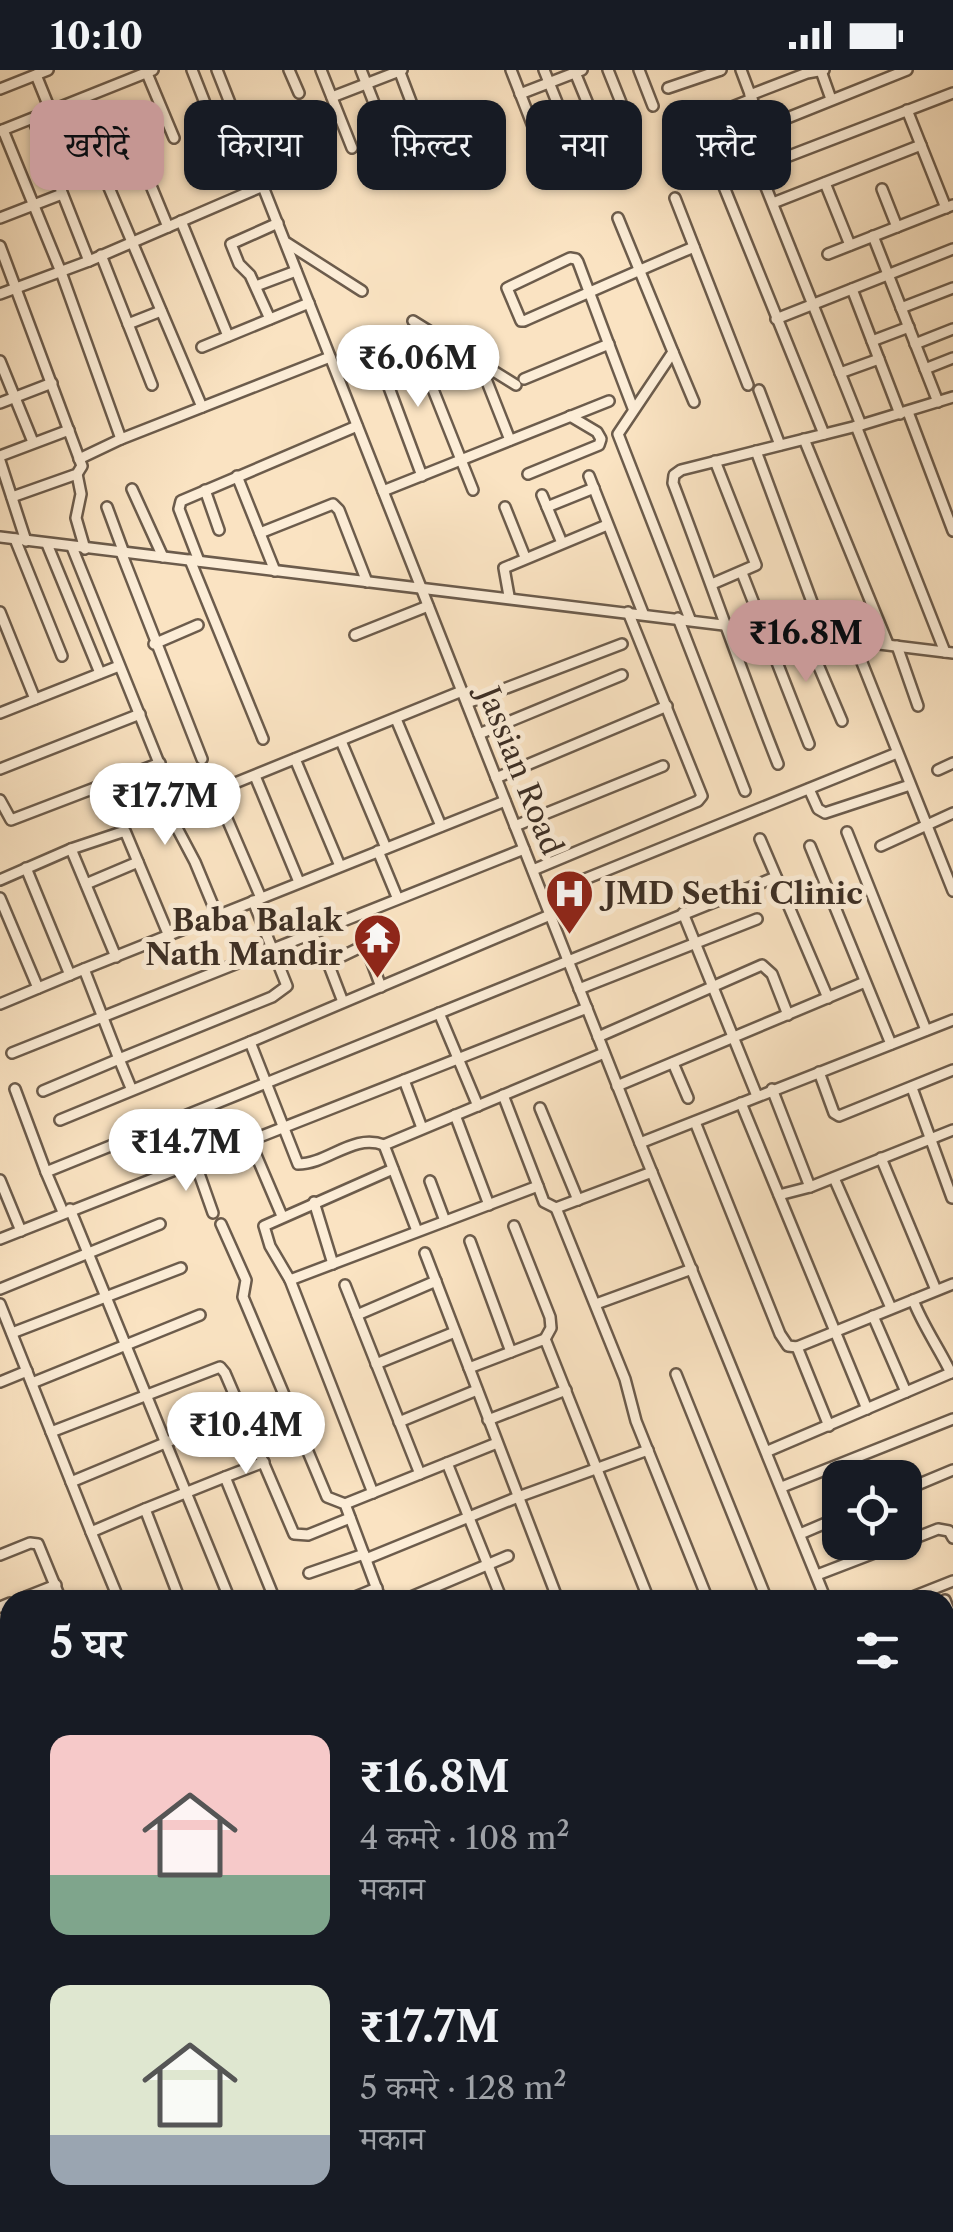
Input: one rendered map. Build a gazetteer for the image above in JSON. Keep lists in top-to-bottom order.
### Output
{
  "streets": {
    "street": ["Jassian Road"]
  },
  "places": {
    "hospital": ["JMD Sethi Clinic"],
    "temple": ["Baba Balak Nath Mandir"]
  },
  "page": {
    "status": "10:10",
    "chip": [
      "खरीदें",
      "किराया",
      "फ़िल्टर",
      "नया",
      "फ़्लैट"
    ],
    "price": [
      "₹6.06M",
      "₹16.8M",
      "₹17.7M",
      "₹14.7M",
      "₹10.4M"
    ],
    "heading": "5 घर",
    "list": [
      {
        "name": "₹16.8M",
        "note": "4 कमरे · 108 m² · मकान"
      },
      {
        "name": "₹17.7M",
        "note": "5 कमरे · 128 m² · मकान"
      }
    ]
  }
}
